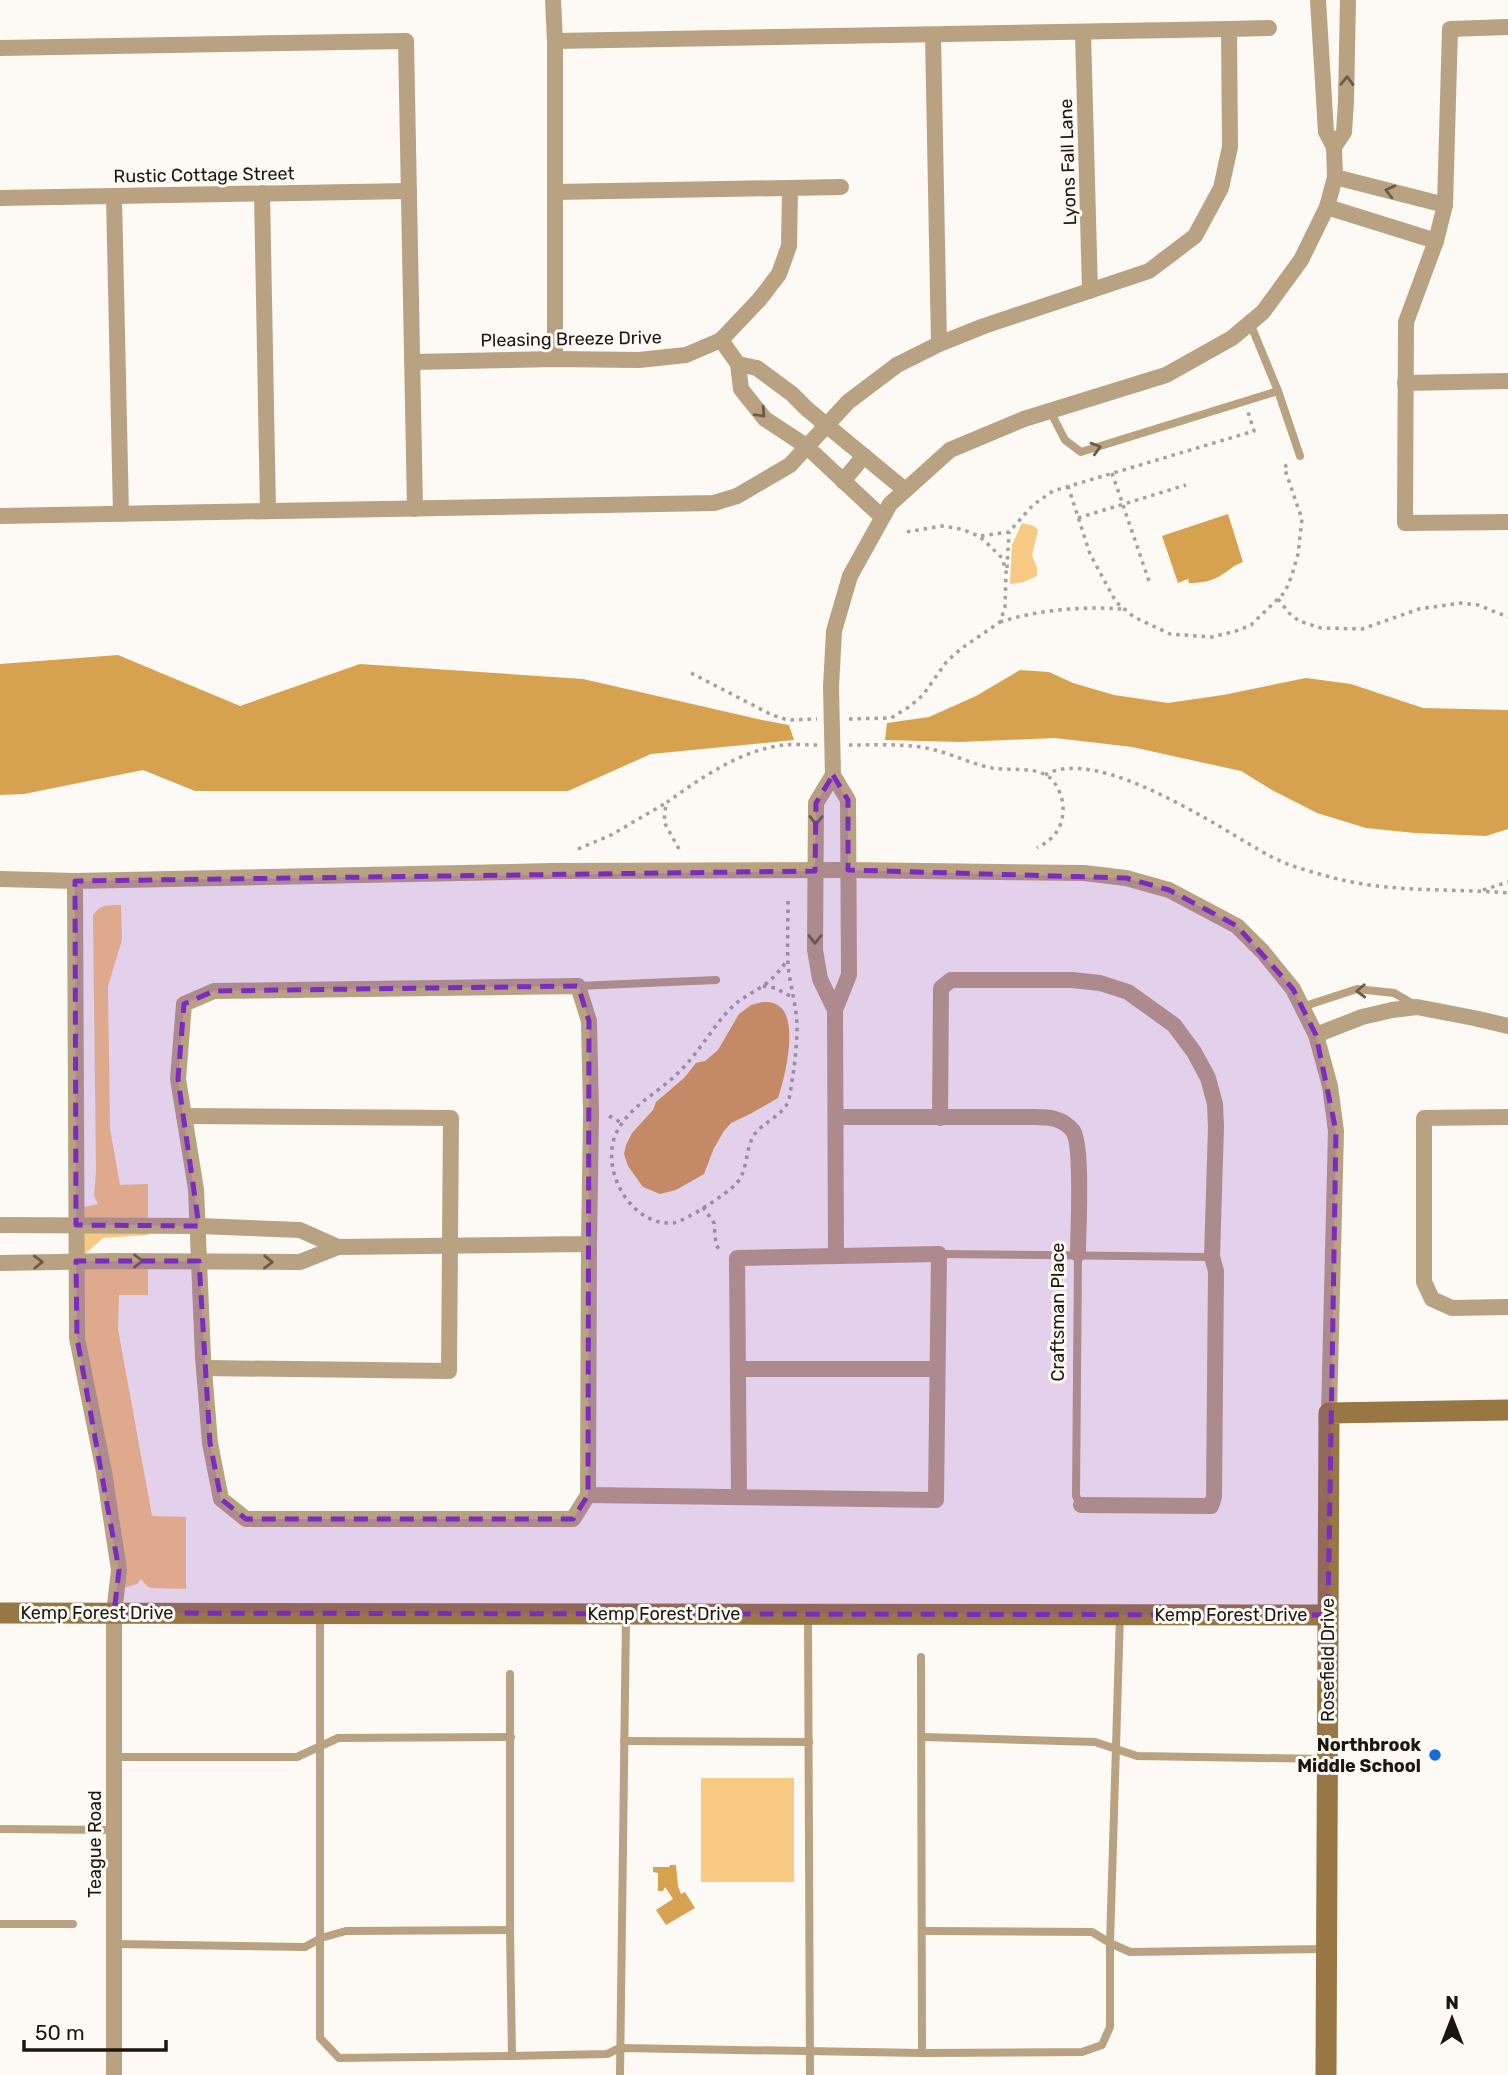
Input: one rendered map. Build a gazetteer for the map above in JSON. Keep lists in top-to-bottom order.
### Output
{
  "streets": {
    "street": [
      "Lyons Fall Lane",
      "Rustic Cottage Street",
      "Pleasing Breeze Drive",
      "Craftsman Place",
      "Kemp Forest Drive",
      "Rosefield Drive",
      "Teague Road"
    ]
  },
  "crossings": [
    ["Kemp Forest Drive", "Rosefield Drive"],
    ["Kemp Forest Drive", "Teague Road"]
  ],
  "places": ["Northbrook Middle School"],
  "scale_bar": "50 m",
  "north": "top"
}
